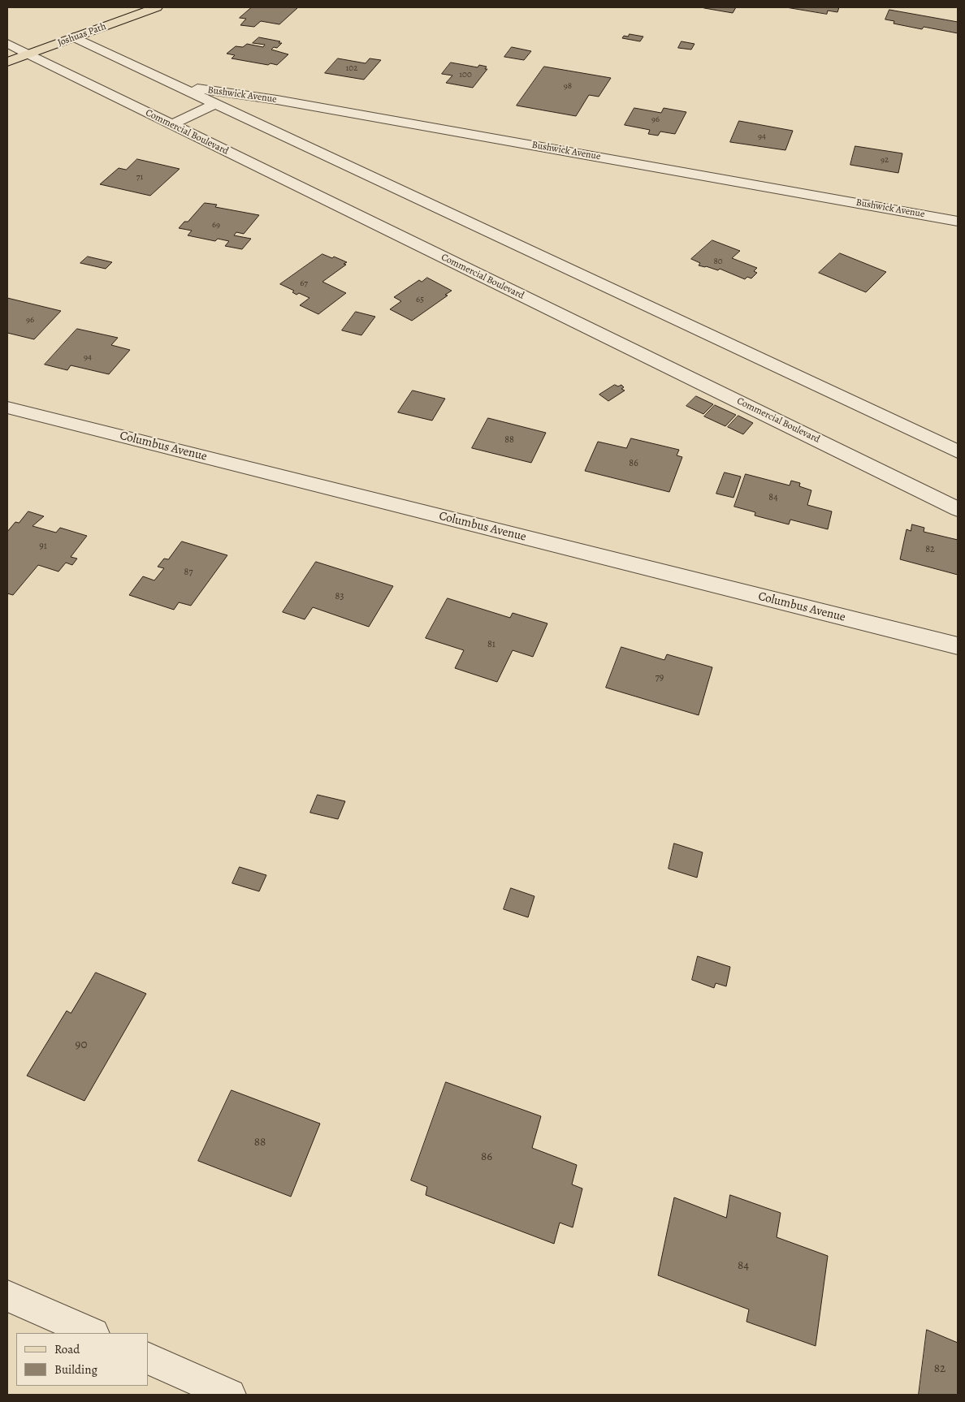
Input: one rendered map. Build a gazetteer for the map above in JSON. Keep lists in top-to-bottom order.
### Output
{
  "streets": {
    "main road": ["Joshuas Path"],
    "street": ["Bushwick Avenue", "Commercial Boulevard", "Columbus Avenue"]
  },
  "crossings": [
    ["Joshuas Path", "Commercial Boulevard"]
  ],
  "house_numbers": [
    "102",
    "100",
    "98",
    "96",
    "94",
    "92",
    "71",
    "69",
    "80",
    "67",
    "65",
    "96",
    "94",
    "88",
    "86",
    "84",
    "91",
    "82",
    "87",
    "83",
    "81",
    "79",
    "90",
    "88",
    "86",
    "84",
    "82"
  ],
  "legend": ["Road", "Building"]
}
